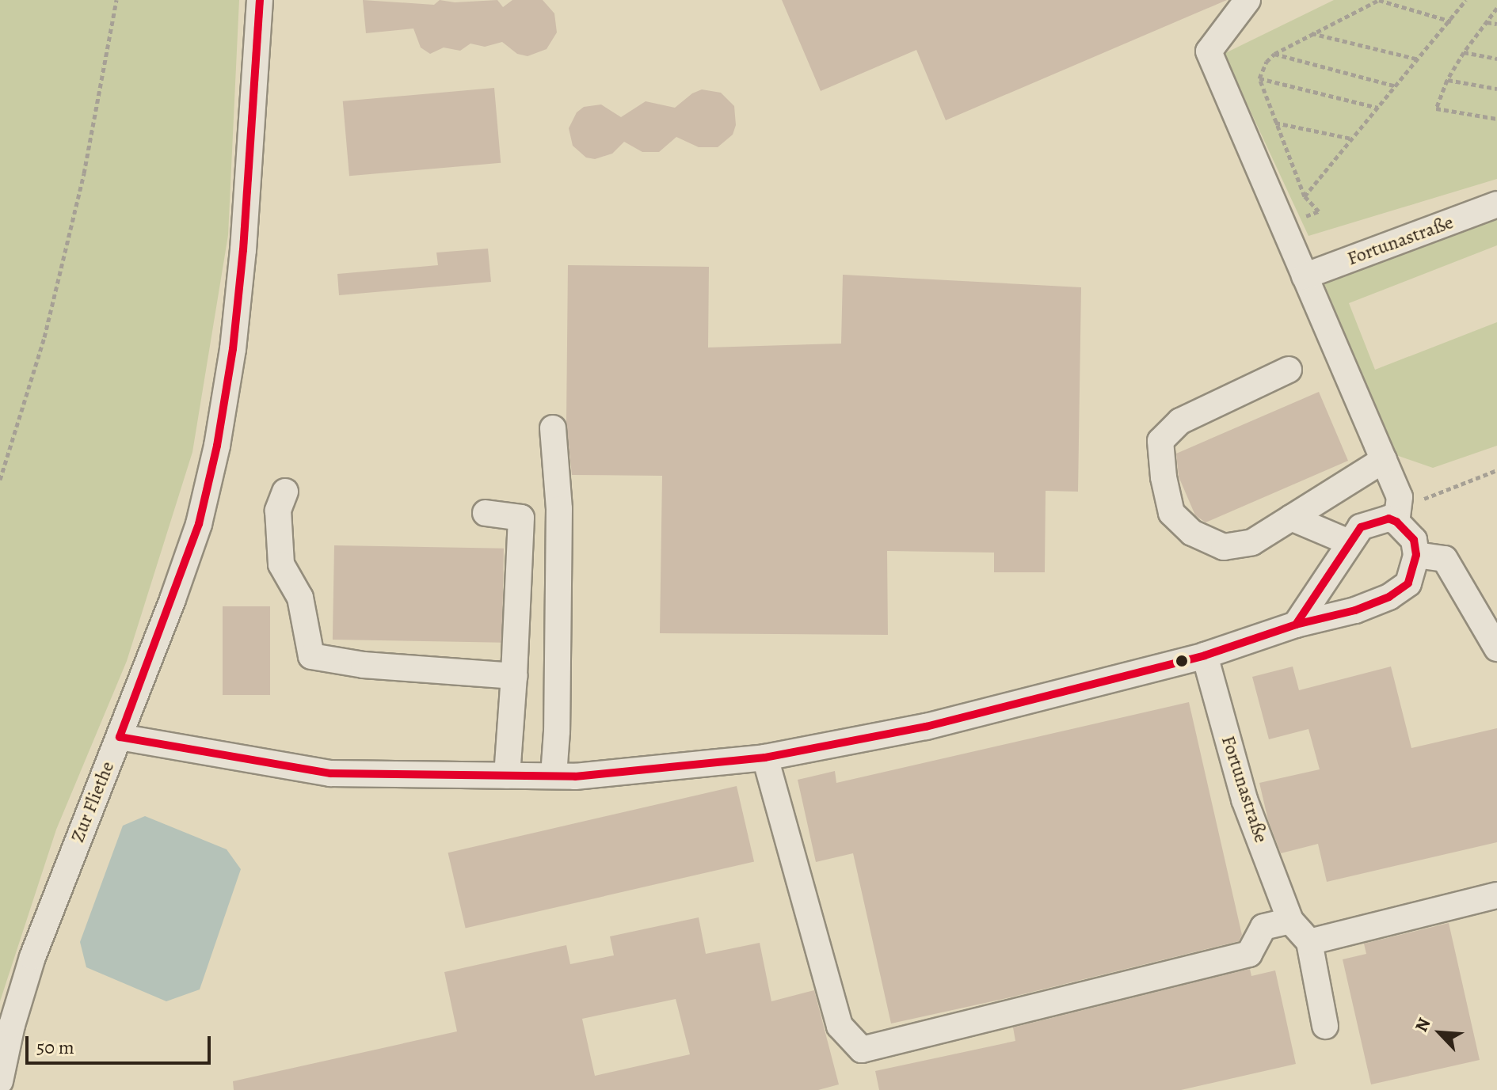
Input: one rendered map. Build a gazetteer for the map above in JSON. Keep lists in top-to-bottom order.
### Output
{
  "streets": {
    "street": ["Fortunastraße", "Zur Fliethe"]
  },
  "scale_bar": "50 m",
  "north": "top left"
}
